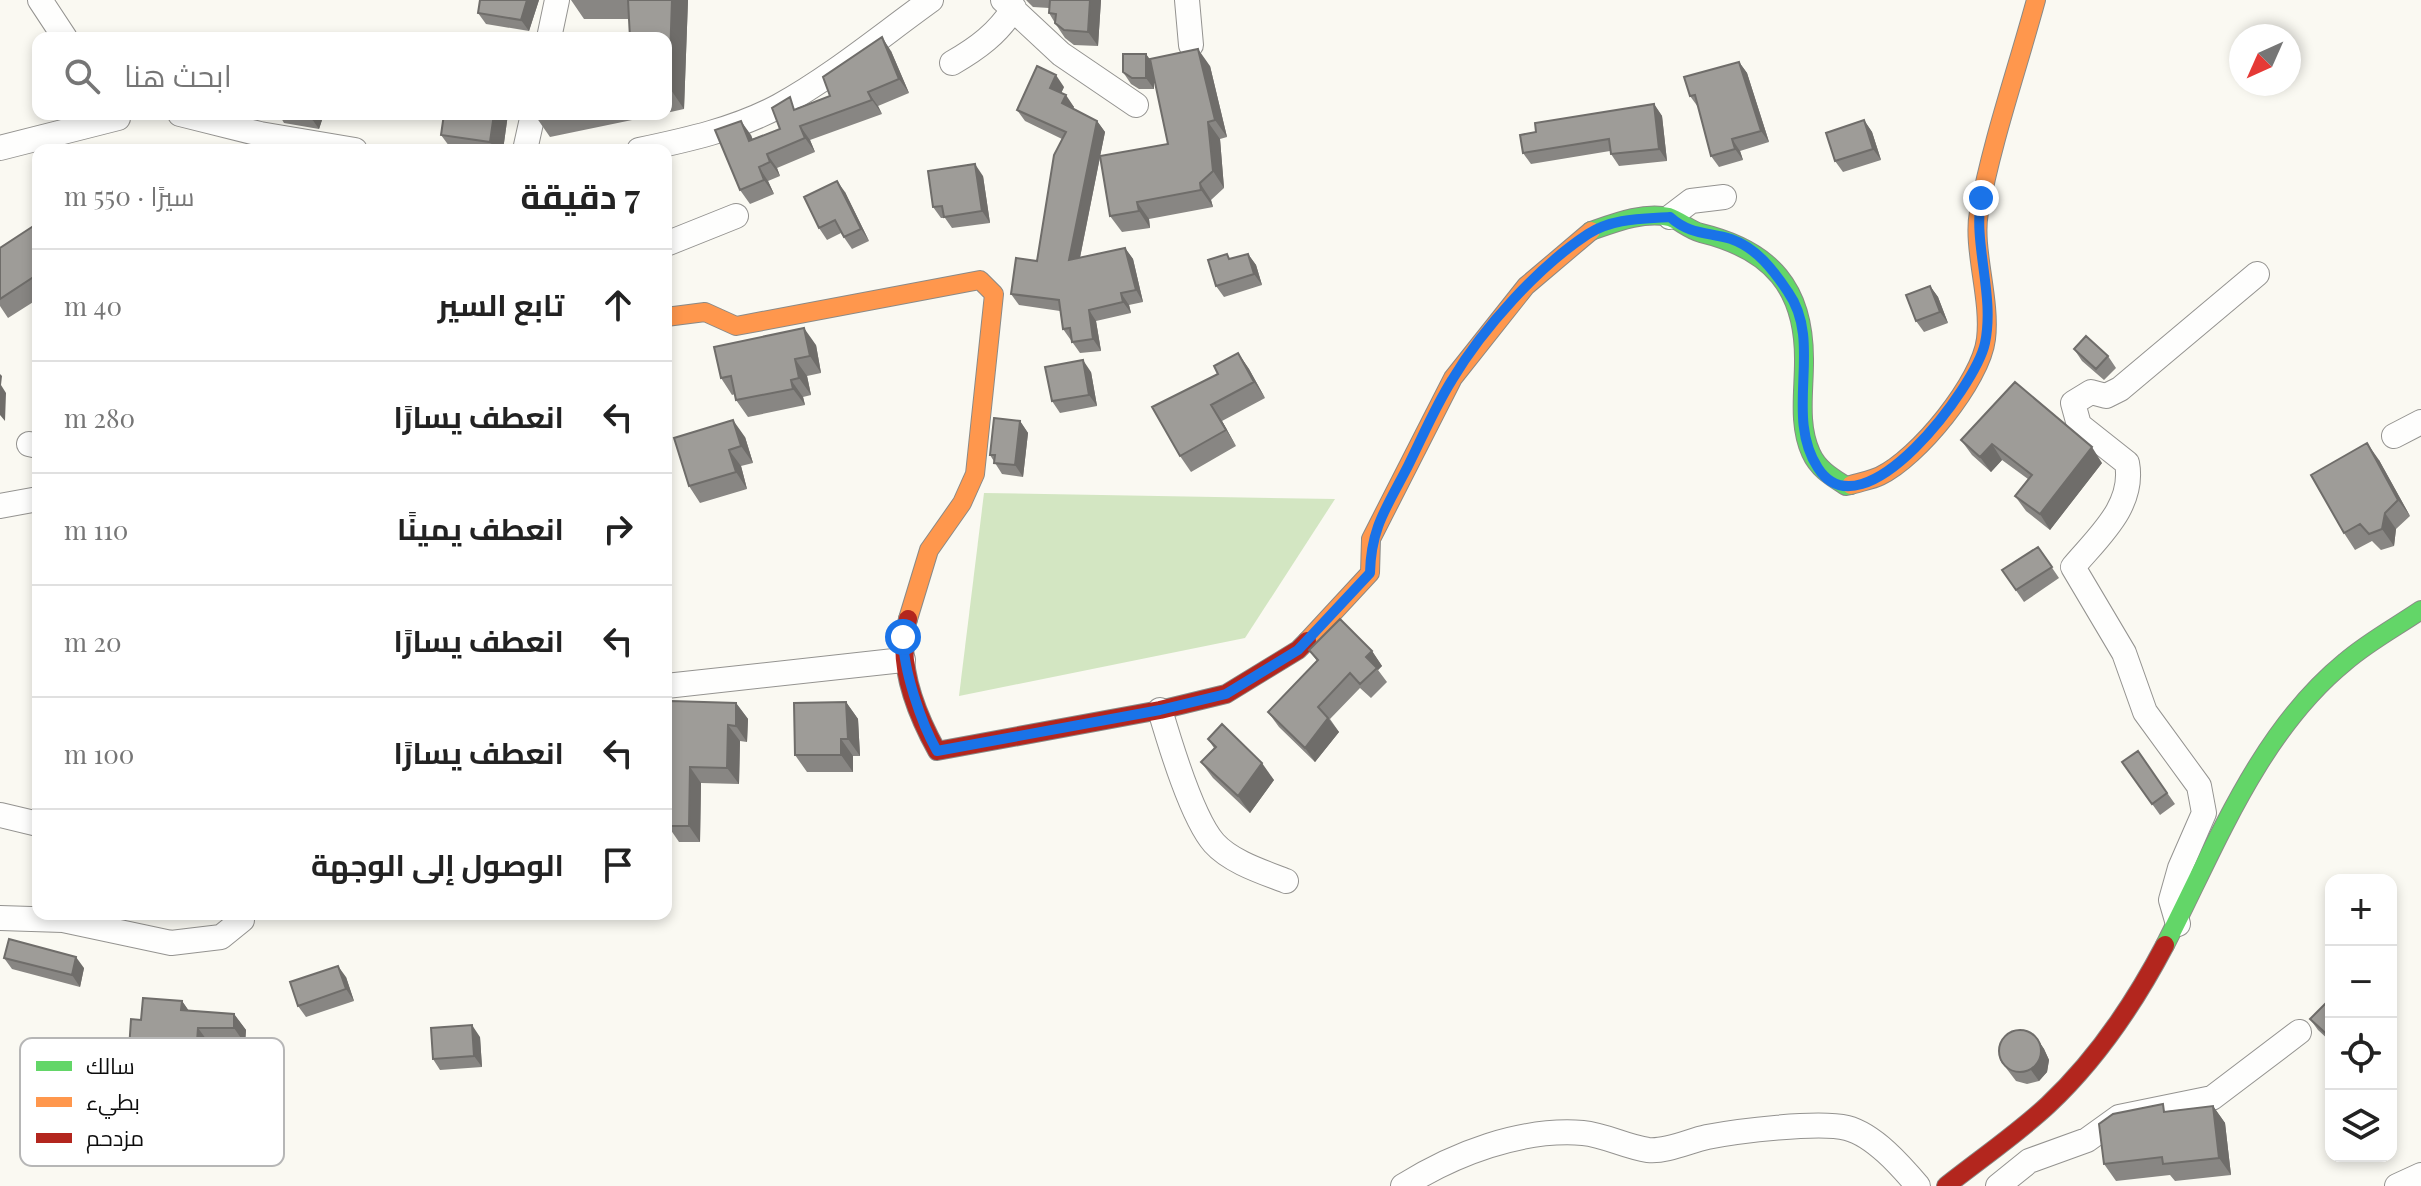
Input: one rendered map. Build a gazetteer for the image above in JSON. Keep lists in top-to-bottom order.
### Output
{
  "legend": ["سالك", "بطيء", "مزدحم"],
  "north": "bottom left",
  "page": {
    "search": "ابحث هنا",
    "heading": ["7 دقيقة", "سيرًا · 550 m"],
    "list": [
      ["تابع السير", "40 m"],
      ["انعطف يسارًا", "280 m"],
      ["انعطف يمينًا", "110 m"],
      ["انعطف يسارًا", "20 m"],
      ["انعطف يسارًا", "100 m"],
      "الوصول إلى الوجهة"
    ],
    "map_buttons": ["+", "−"]
  }
}
